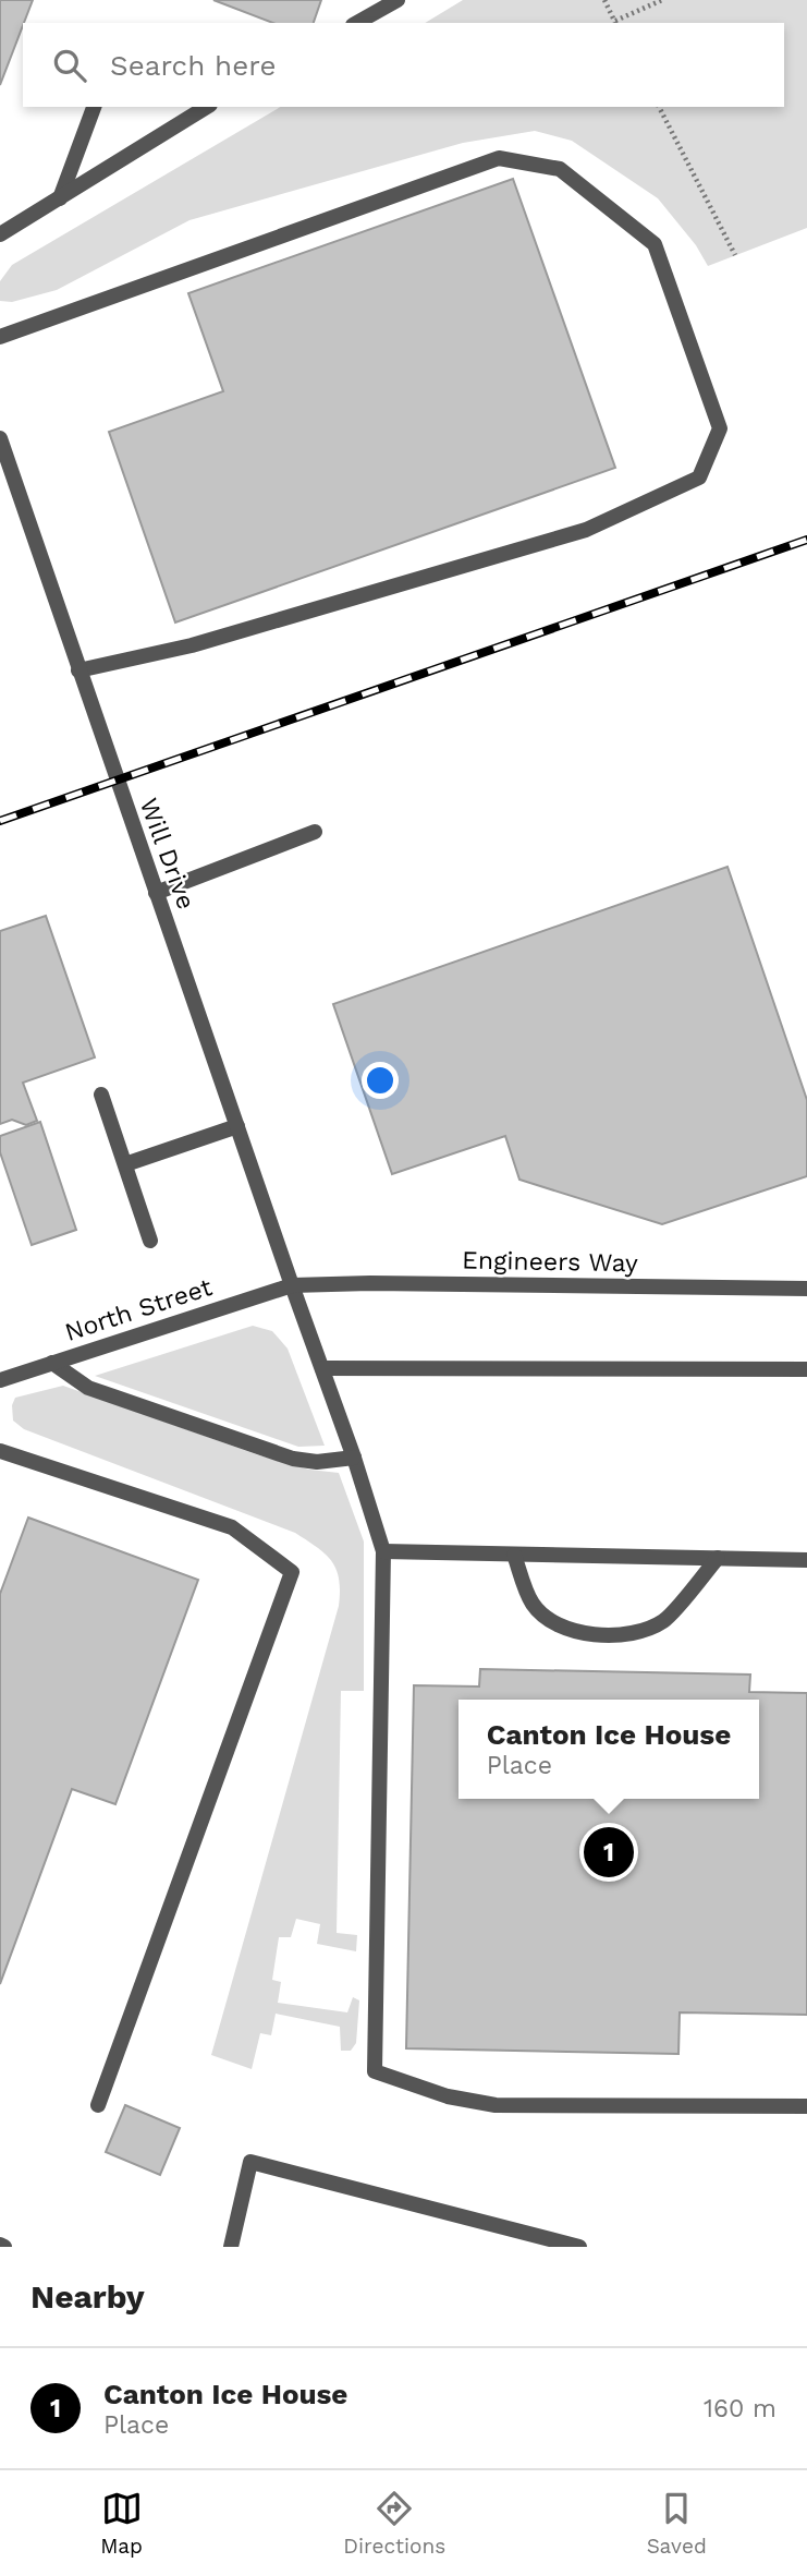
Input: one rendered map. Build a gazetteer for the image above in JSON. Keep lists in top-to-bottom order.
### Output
{
  "streets": {
    "street": ["Will Drive", "Engineers Way", "North Street"]
  },
  "crossings": [
    ["Will Drive", "Engineers Way"],
    ["Will Drive", "North Street"],
    ["Engineers Way", "North Street"]
  ],
  "page": {
    "search": "Search here",
    "popup": ["Canton Ice House", "Place"],
    "pins": "1",
    "heading": "Nearby",
    "list": [
      {
        "mark": "1",
        "name": "Canton Ice House",
        "note": "Place",
        "value": "160 m"
      }
    ],
    "nav": ["Map", "Directions", "Saved"]
  }
}
